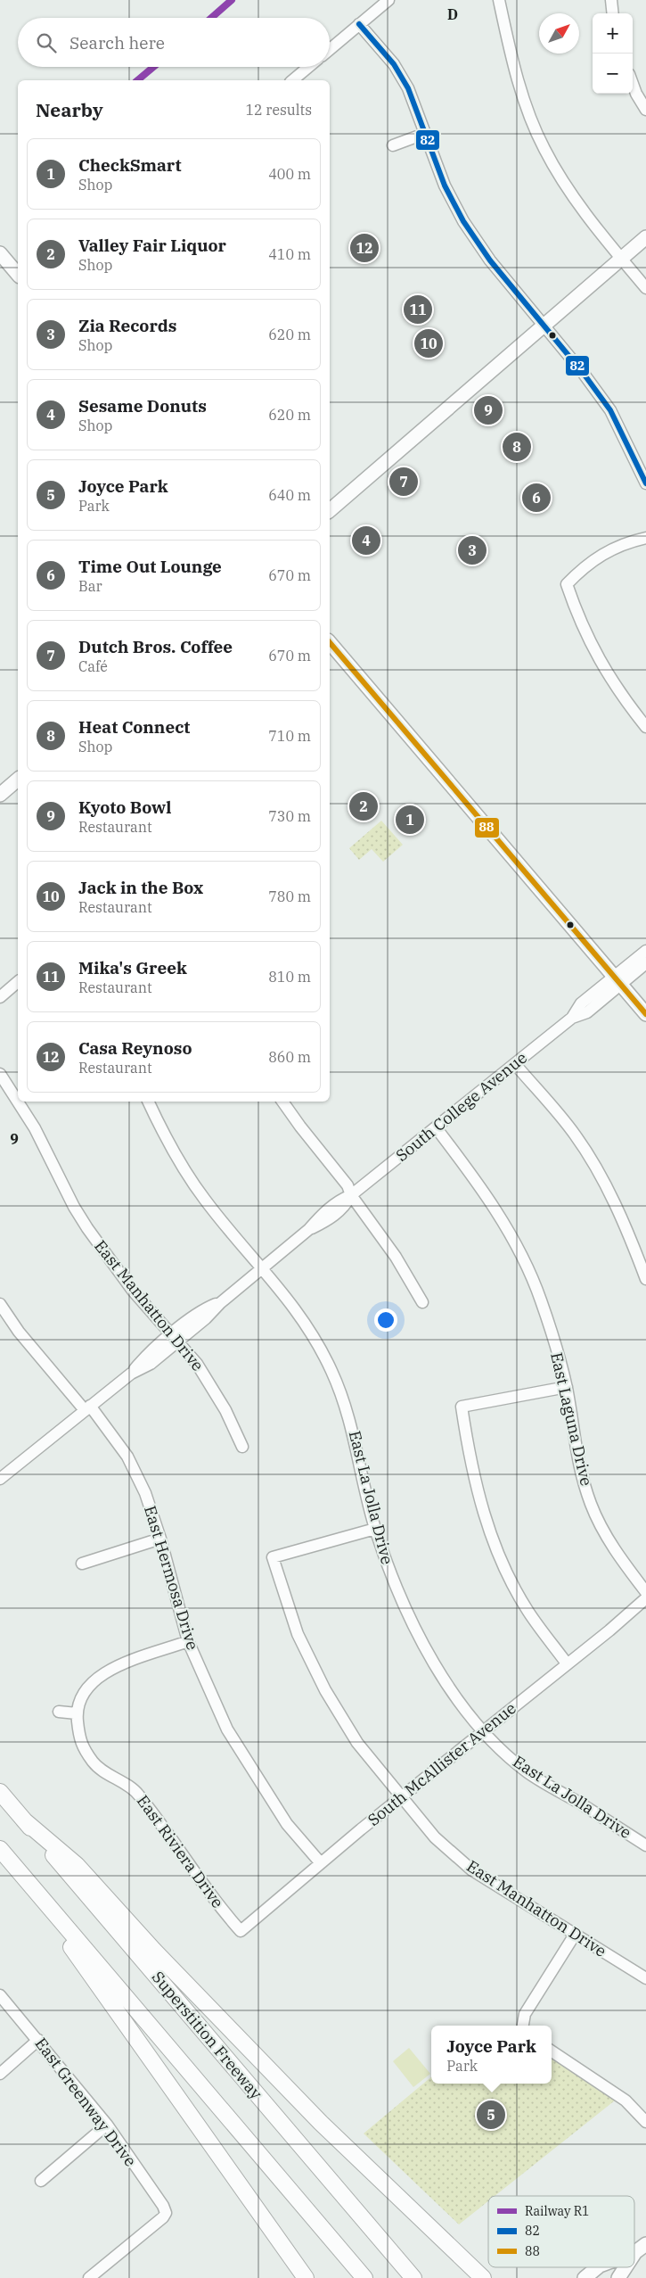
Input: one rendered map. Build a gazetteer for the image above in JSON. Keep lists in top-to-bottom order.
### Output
{
  "streets": {
    "highway": ["Superstition Freeway"],
    "street": [
      "South College Avenue",
      "East Manhatton Drive",
      "East Laguna Drive",
      "East La Jolla Drive",
      "East Hermosa Drive",
      "South McAllister Avenue",
      "East Riviera Drive",
      "East Greenway Drive"
    ]
  },
  "crossings": [
    ["South College Avenue", "East Manhatton Drive"],
    ["South College Avenue", "East Laguna Drive"],
    ["South College Avenue", "East La Jolla Drive"],
    ["South College Avenue", "East Hermosa Drive"],
    ["East Manhatton Drive", "East La Jolla Drive"],
    ["East Manhatton Drive", "South McAllister Avenue"],
    ["East La Jolla Drive", "South McAllister Avenue"],
    ["East Hermosa Drive", "South McAllister Avenue"],
    ["South McAllister Avenue", "East Riviera Drive"]
  ],
  "lines": ["rail line R1", "transit line 82", "transit line 88"],
  "legend": ["Railway R1", "82", "88"],
  "north": "top right",
  "page": {
    "map_buttons": ["+", "−"],
    "search": "Search here",
    "heading": ["Nearby", "12 results"],
    "list": [
      {
        "mark": "1",
        "name": "CheckSmart",
        "note": "Shop",
        "value": "400 m"
      },
      {
        "mark": "2",
        "name": "Valley Fair Liquor",
        "note": "Shop",
        "value": "410 m"
      },
      {
        "mark": "3",
        "name": "Zia Records",
        "note": "Shop",
        "value": "620 m"
      },
      {
        "mark": "4",
        "name": "Sesame Donuts",
        "note": "Shop",
        "value": "620 m"
      },
      {
        "mark": "5",
        "name": "Joyce Park",
        "note": "Park",
        "value": "640 m"
      },
      {
        "mark": "6",
        "name": "Time Out Lounge",
        "note": "Bar",
        "value": "670 m"
      },
      {
        "mark": "7",
        "name": "Dutch Bros. Coffee",
        "note": "Café",
        "value": "670 m"
      },
      {
        "mark": "8",
        "name": "Heat Connect",
        "note": "Shop",
        "value": "710 m"
      },
      {
        "mark": "9",
        "name": "Kyoto Bowl",
        "note": "Restaurant",
        "value": "730 m"
      },
      {
        "mark": "10",
        "name": "Jack in the Box",
        "note": "Restaurant",
        "value": "780 m"
      },
      {
        "mark": "11",
        "name": "Mika's Greek",
        "note": "Restaurant",
        "value": "810 m"
      },
      {
        "mark": "12",
        "name": "Casa Reynoso",
        "note": "Restaurant",
        "value": "860 m"
      }
    ],
    "pins": [
      "12",
      "11",
      "10",
      "9",
      "8",
      "7",
      "6",
      "4",
      "3",
      "2",
      "1",
      "5"
    ],
    "popup": ["Joyce Park", "Park"]
  },
  "grid": {
    "columns": ["D"],
    "rows": ["9"]
  }
}
